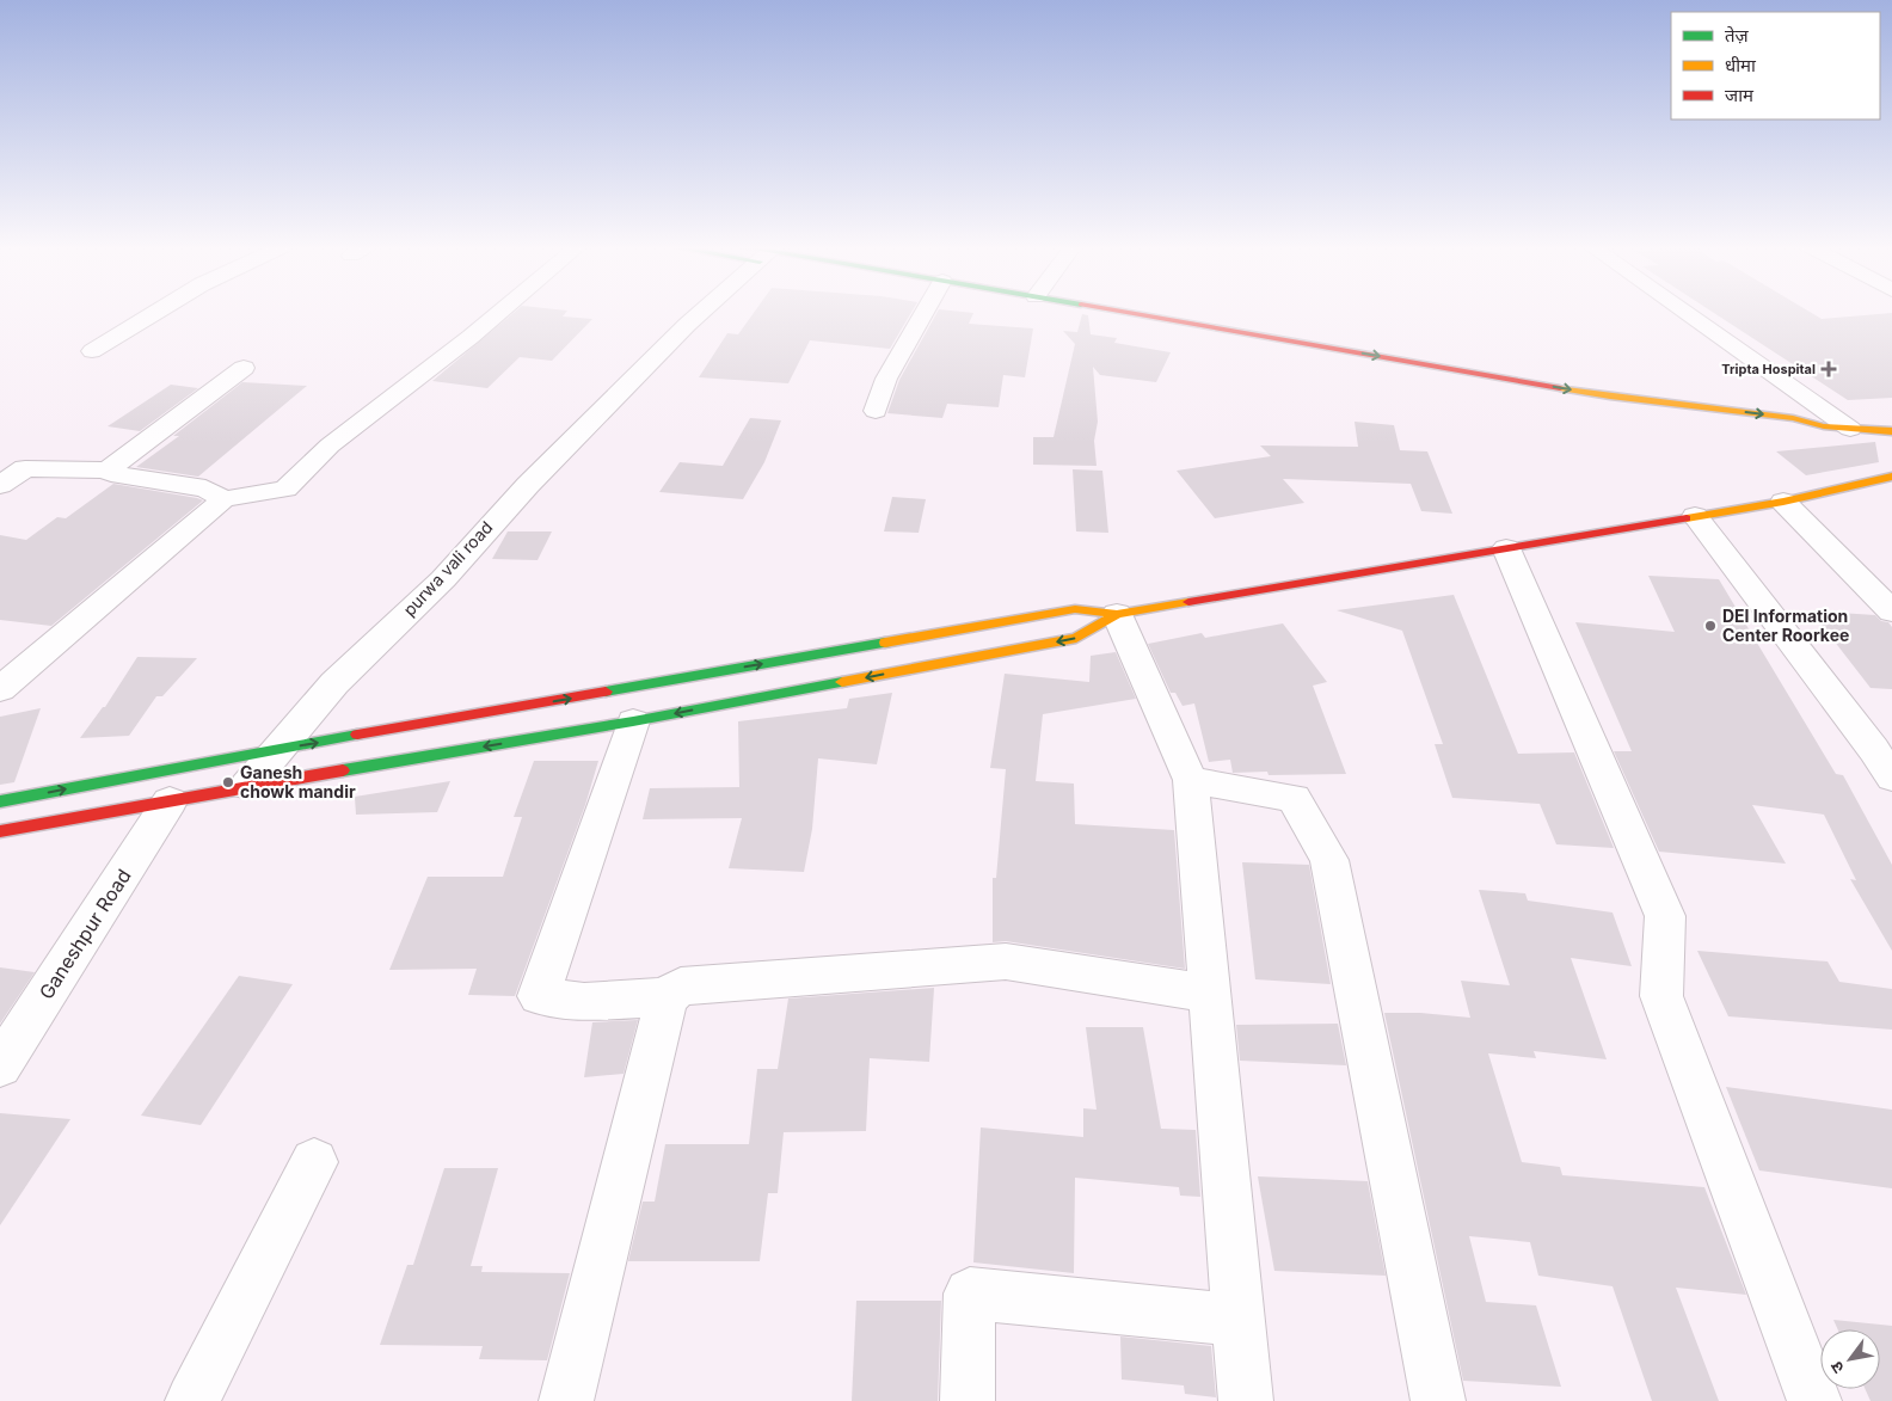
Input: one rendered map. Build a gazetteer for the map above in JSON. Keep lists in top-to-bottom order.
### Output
{
  "streets": {
    "street": ["purwa vali road", "Ganeshpur Road"]
  },
  "places": {
    "health": ["Tripta Hospital"],
    "other": ["DEI Information Center Roorkee", "Ganesh chowk mandir"]
  },
  "legend": ["तेज़", "धीमा", "जाम"],
  "north": "bottom left"
}
